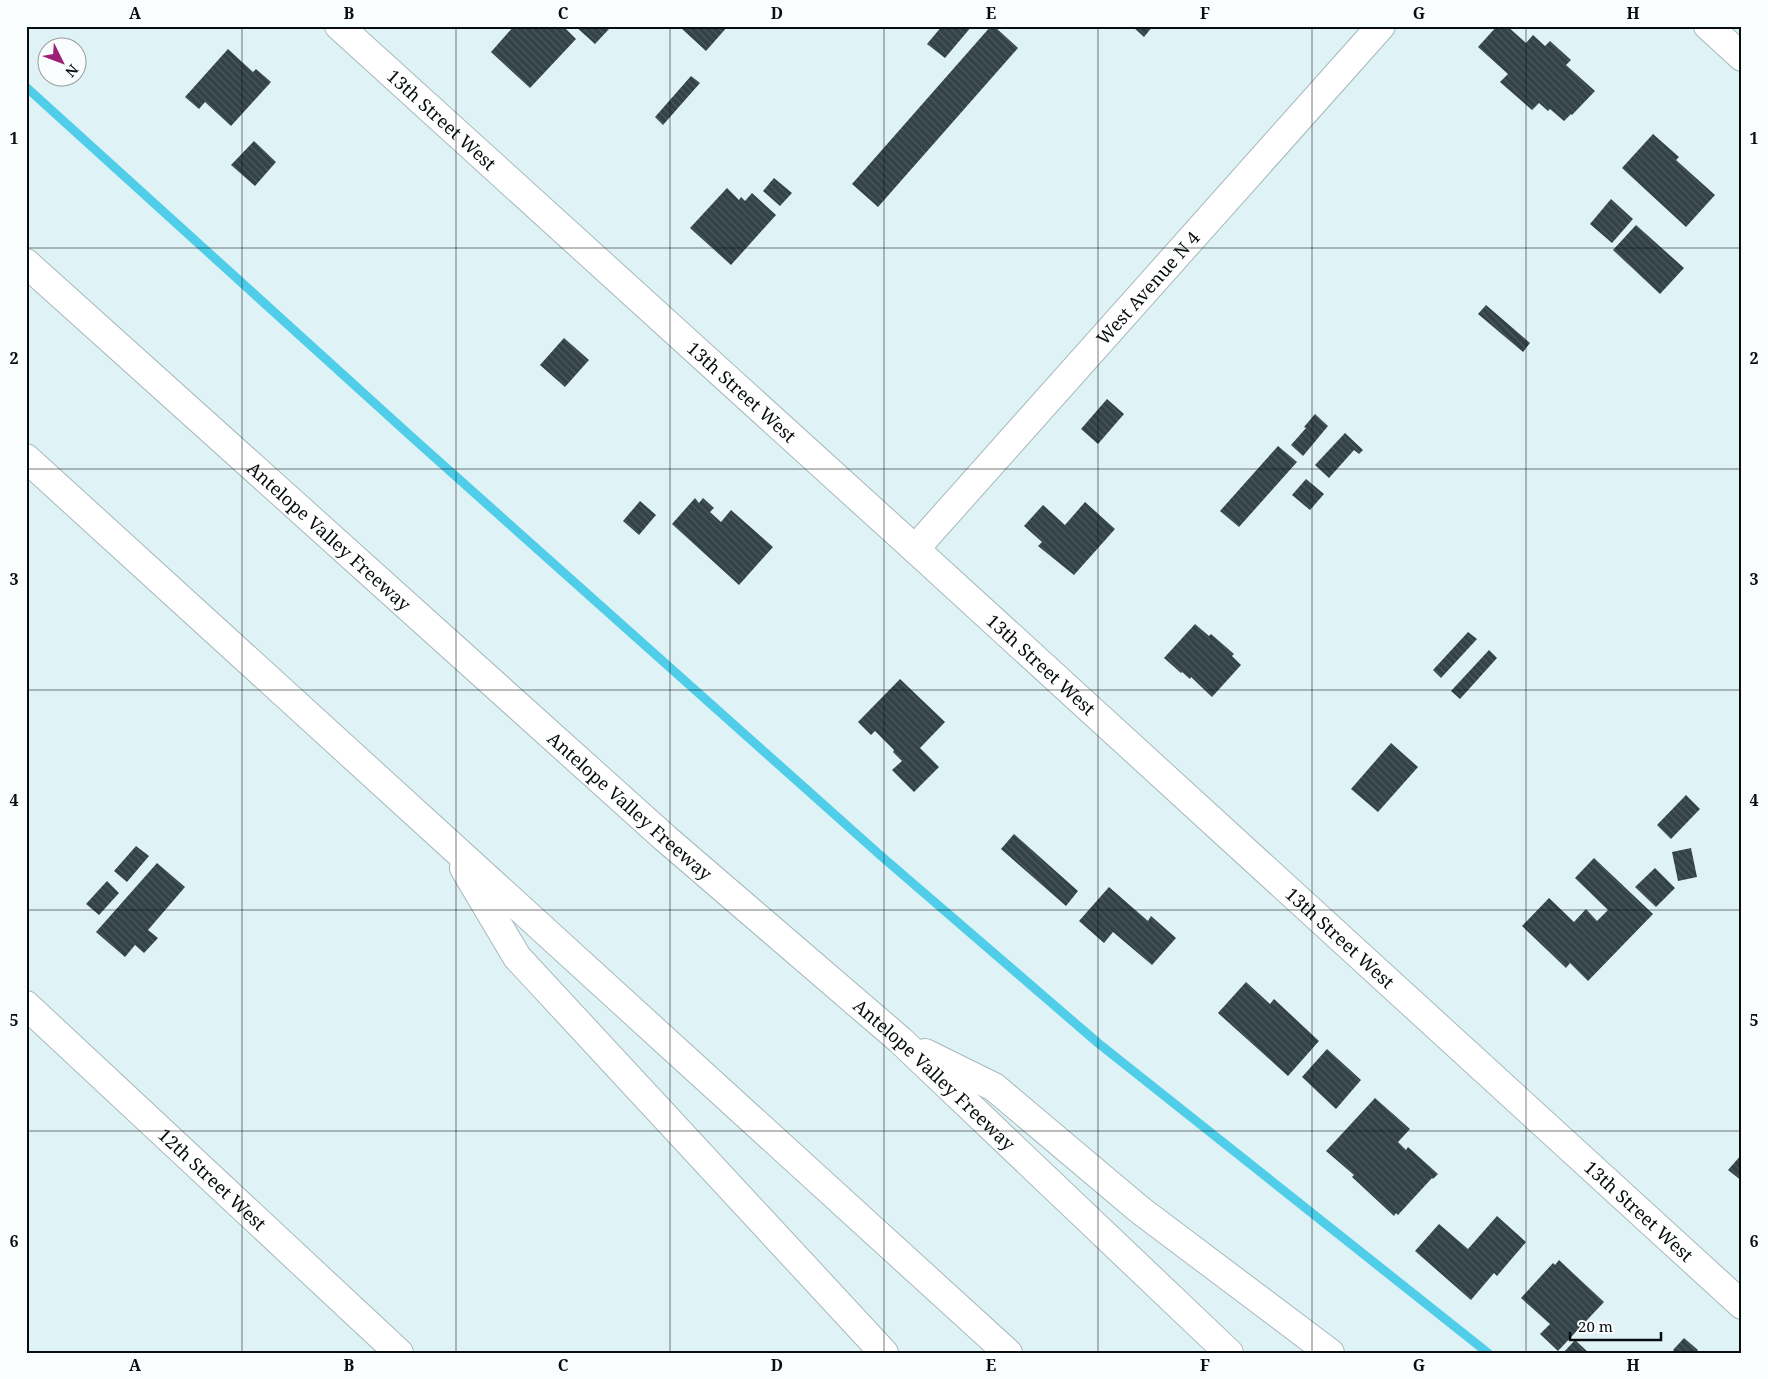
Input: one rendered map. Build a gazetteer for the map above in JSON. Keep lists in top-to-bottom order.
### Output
{
  "streets": {
    "main road": [
      "13th Street West",
      "West Avenue N 4",
      "Antelope Valley Freeway",
      "12th Street West"
    ]
  },
  "crossings": [
    ["13th Street West", "West Avenue N 4"]
  ],
  "scale_bar": "20 m",
  "north": "bottom right",
  "grid": {
    "columns": [
      "A",
      "B",
      "C",
      "D",
      "E",
      "F",
      "G",
      "H"
    ],
    "rows": [
      "1",
      "2",
      "3",
      "4",
      "5",
      "6"
    ]
  }
}
